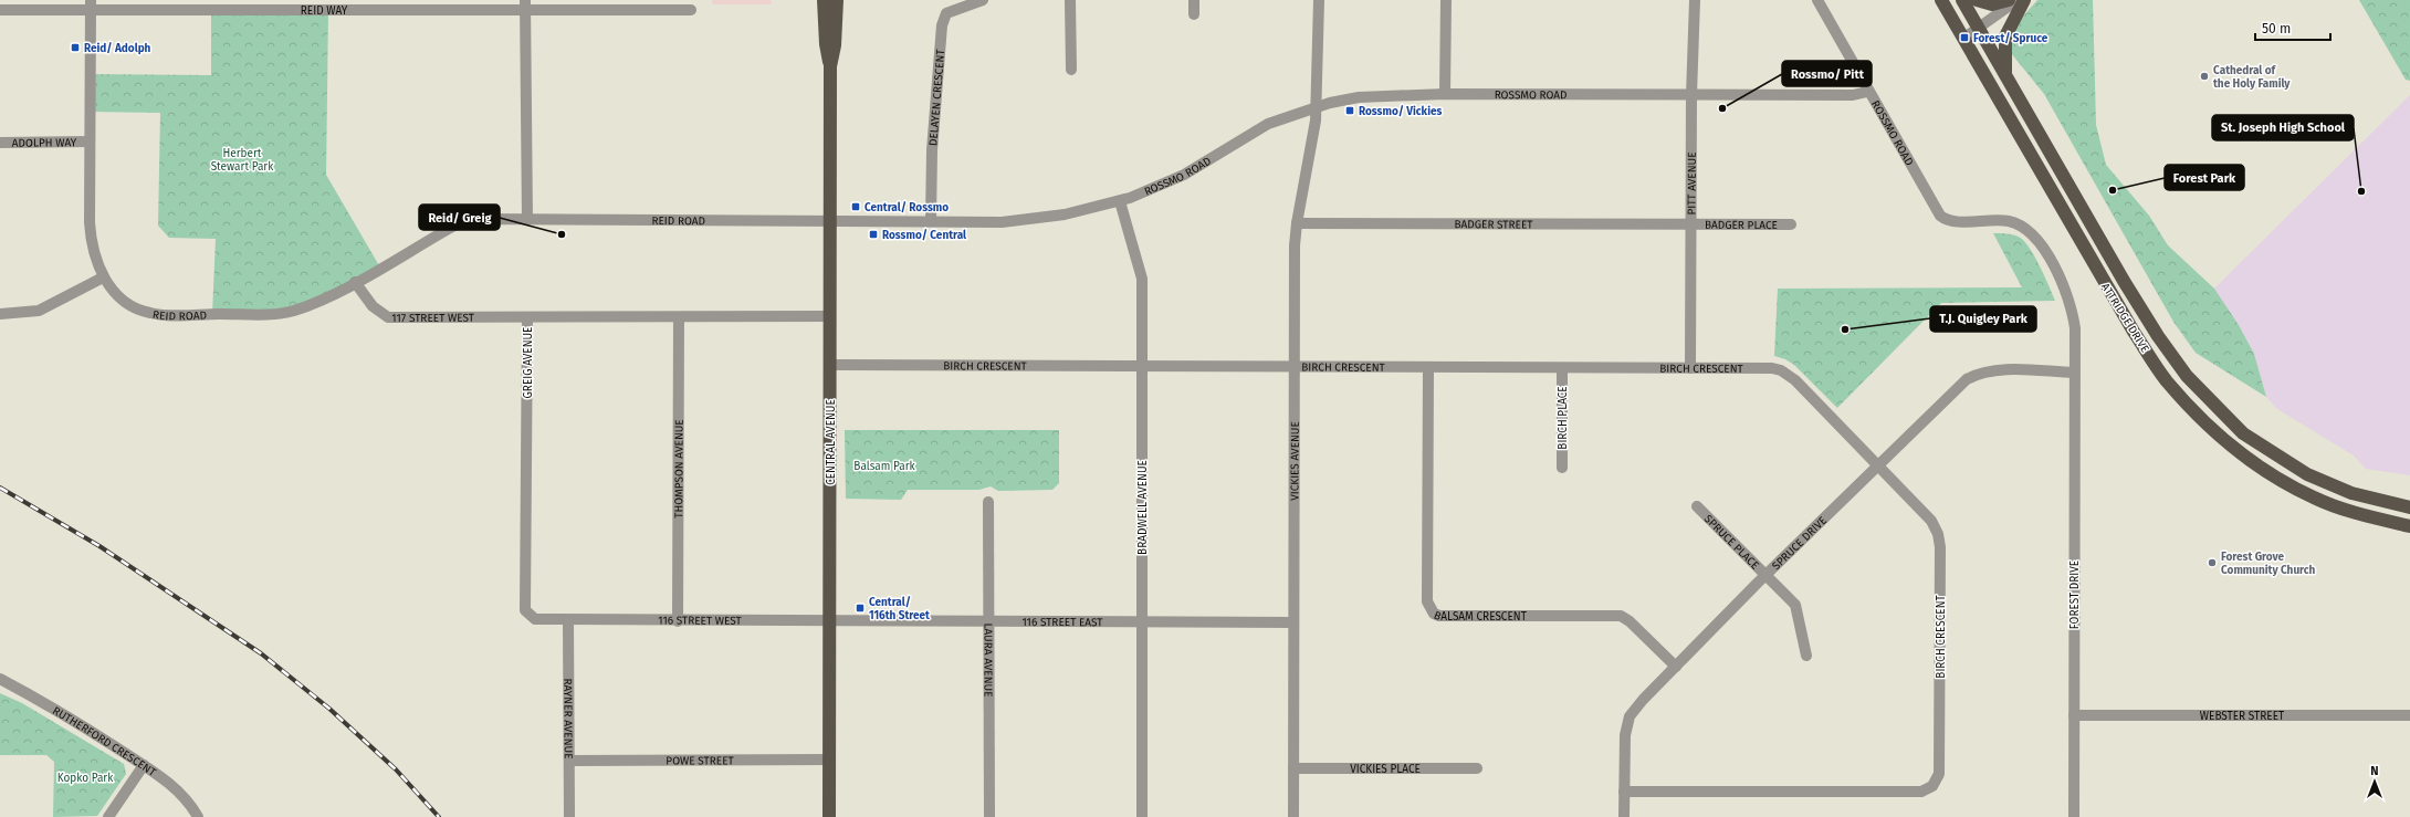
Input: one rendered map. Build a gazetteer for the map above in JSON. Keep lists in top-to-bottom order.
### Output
{
  "streets": {
    "main road": ["ATTRIDGE DRIVE", "CENTRAL AVENUE"],
    "street": [
      "REID WAY",
      "ROSSMO ROAD",
      "DELAYEN CRESCENT",
      "ADOLPH WAY",
      "PITT AVENUE",
      "REID ROAD",
      "BADGER STREET",
      "BADGER PLACE",
      "117 STREET WEST",
      "GREIG AVENUE",
      "BIRCH CRESCENT",
      "BIRCH PLACE",
      "VICKIES AVENUE",
      "THOMPSON AVENUE",
      "BRADWELL AVENUE",
      "SPRUCE PLACE",
      "SPRUCE DRIVE",
      "FOREST DRIVE",
      "BALSAM CRESCENT",
      "116 STREET WEST",
      "116 STREET EAST",
      "LAURA AVENUE",
      "WEBSTER STREET",
      "RAYNER AVENUE",
      "RUTHERFORD CRESCENT",
      "POWE STREET",
      "VICKIES PLACE"
    ]
  },
  "crossings": [
    ["REID WAY", "REID ROAD"],
    ["ROSSMO ROAD", "DELAYEN CRESCENT"],
    ["ROSSMO ROAD", "PITT AVENUE"],
    ["ROSSMO ROAD", "REID ROAD"],
    ["ROSSMO ROAD", "CENTRAL AVENUE"],
    ["ROSSMO ROAD", "VICKIES AVENUE"],
    ["ROSSMO ROAD", "BRADWELL AVENUE"],
    ["ROSSMO ROAD", "SPRUCE DRIVE"],
    ["ROSSMO ROAD", "FOREST DRIVE"],
    ["ADOLPH WAY", "REID ROAD"],
    ["PITT AVENUE", "BADGER STREET"],
    ["PITT AVENUE", "BADGER PLACE"],
    ["PITT AVENUE", "BIRCH CRESCENT"],
    ["REID ROAD", "117 STREET WEST"],
    ["REID ROAD", "CENTRAL AVENUE"],
    ["BADGER STREET", "BADGER PLACE"],
    ["BADGER STREET", "VICKIES AVENUE"],
    ["117 STREET WEST", "GREIG AVENUE"],
    ["GREIG AVENUE", "CENTRAL AVENUE"],
    ["GREIG AVENUE", "THOMPSON AVENUE"],
    ["GREIG AVENUE", "116 STREET WEST"],
    ["GREIG AVENUE", "RAYNER AVENUE"],
    ["BIRCH CRESCENT", "BIRCH PLACE"],
    ["BIRCH CRESCENT", "CENTRAL AVENUE"],
    ["BIRCH CRESCENT", "VICKIES AVENUE"],
    ["BIRCH CRESCENT", "BRADWELL AVENUE"],
    ["BIRCH CRESCENT", "SPRUCE DRIVE"],
    ["BIRCH CRESCENT", "BALSAM CRESCENT"],
    ["CENTRAL AVENUE", "116 STREET WEST"],
    ["CENTRAL AVENUE", "116 STREET EAST"],
    ["CENTRAL AVENUE", "POWE STREET"],
    ["VICKIES AVENUE", "116 STREET EAST"],
    ["VICKIES AVENUE", "VICKIES PLACE"],
    ["THOMPSON AVENUE", "116 STREET WEST"],
    ["BRADWELL AVENUE", "116 STREET EAST"],
    ["SPRUCE PLACE", "SPRUCE DRIVE"],
    ["SPRUCE DRIVE", "FOREST DRIVE"],
    ["SPRUCE DRIVE", "BALSAM CRESCENT"],
    ["FOREST DRIVE", "WEBSTER STREET"],
    ["116 STREET WEST", "116 STREET EAST"],
    ["116 STREET WEST", "RAYNER AVENUE"],
    ["116 STREET EAST", "LAURA AVENUE"],
    ["RAYNER AVENUE", "POWE STREET"]
  ],
  "parks": ["Herbert Stewart Park", "Balsam Park", "Kopko Park"],
  "places": {
    "transit": [
      "Forest/ Spruce",
      "Reid/ Adolph",
      "Rossmo/ Vickies",
      "Central/ Rossmo",
      "Rossmo/ Central",
      "Central/ 116th Street"
    ],
    "other": [
      "Cathedral of the Holy Family",
      "Rossmo/ Pitt",
      "Forest Park",
      "St. Joseph High School",
      "Reid/ Greig",
      "T.J. Quigley Park",
      "Forest Grove Community Church"
    ]
  },
  "scale_bar": "50 m",
  "north": "top"
}
